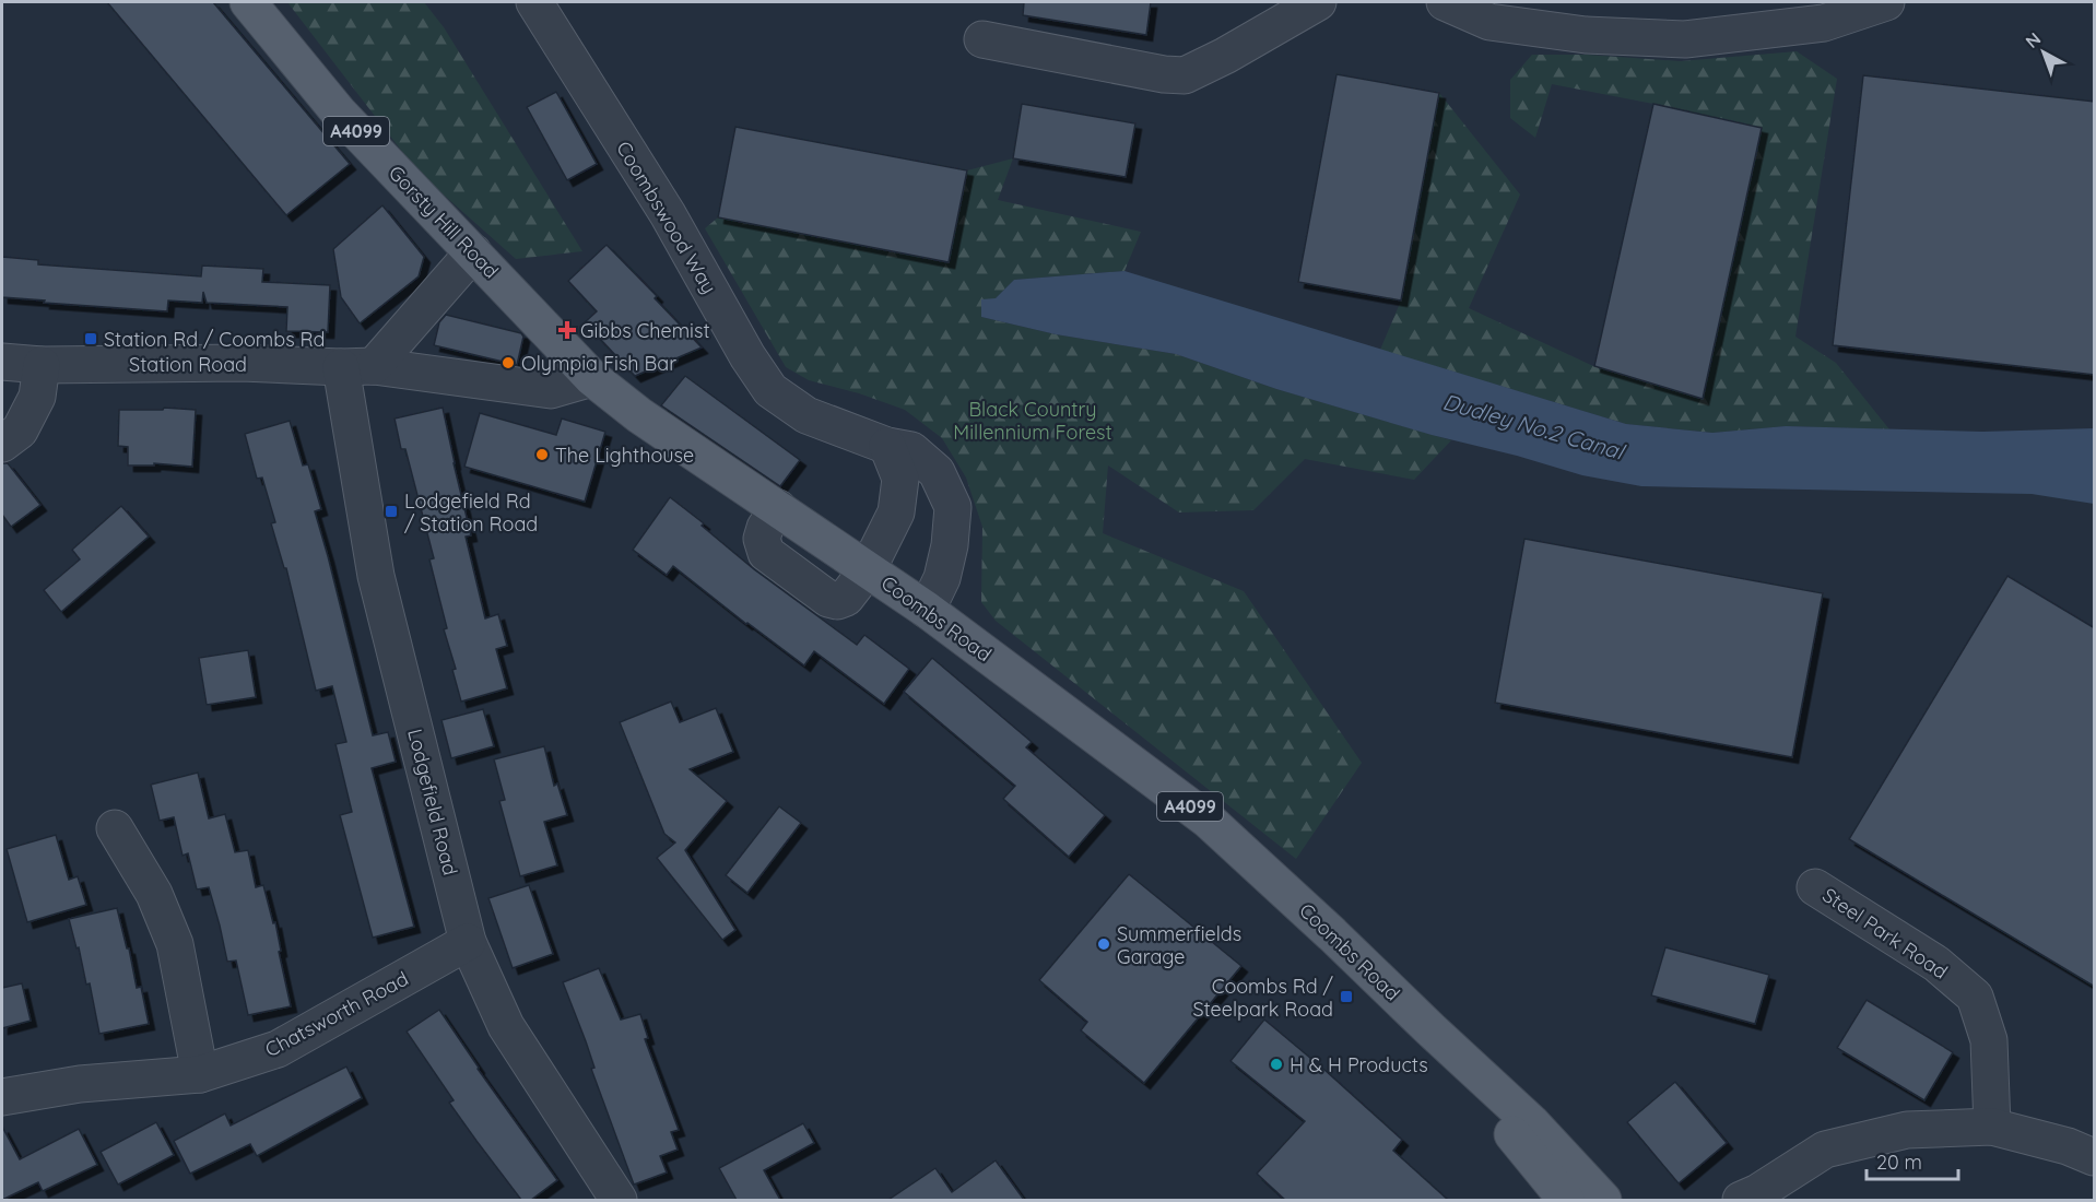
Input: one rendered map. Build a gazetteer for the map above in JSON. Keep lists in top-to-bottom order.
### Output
{
  "streets": {
    "main road": ["A4099", "Gorsty Hill Road", "Coombs Road"],
    "street": [
      "Coombswood Way",
      "Station Road",
      "Lodgefield Road",
      "Steel Park Road",
      "Chatsworth Road"
    ]
  },
  "crossings": [
    ["Coombswood Way", "Coombs Road"],
    ["Gorsty Hill Road", "Coombs Road"],
    ["Station Road", "Lodgefield Road"],
    ["Lodgefield Road", "Chatsworth Road"]
  ],
  "water": ["Dudley No.2 Canal"],
  "parks": ["Black Country Millennium Forest"],
  "places": {
    "health": ["Gibbs Chemist"],
    "transit": ["Station Rd / Coombs Rd", "Lodgefield Rd / Station Road", "Coombs Rd / Steelpark Road"],
    "other": [
      "Olympia Fish Bar",
      "The Lighthouse",
      "Summerfields Garage",
      "H & H Products"
    ]
  },
  "scale_bar": "20 m",
  "north": "top left"
}
